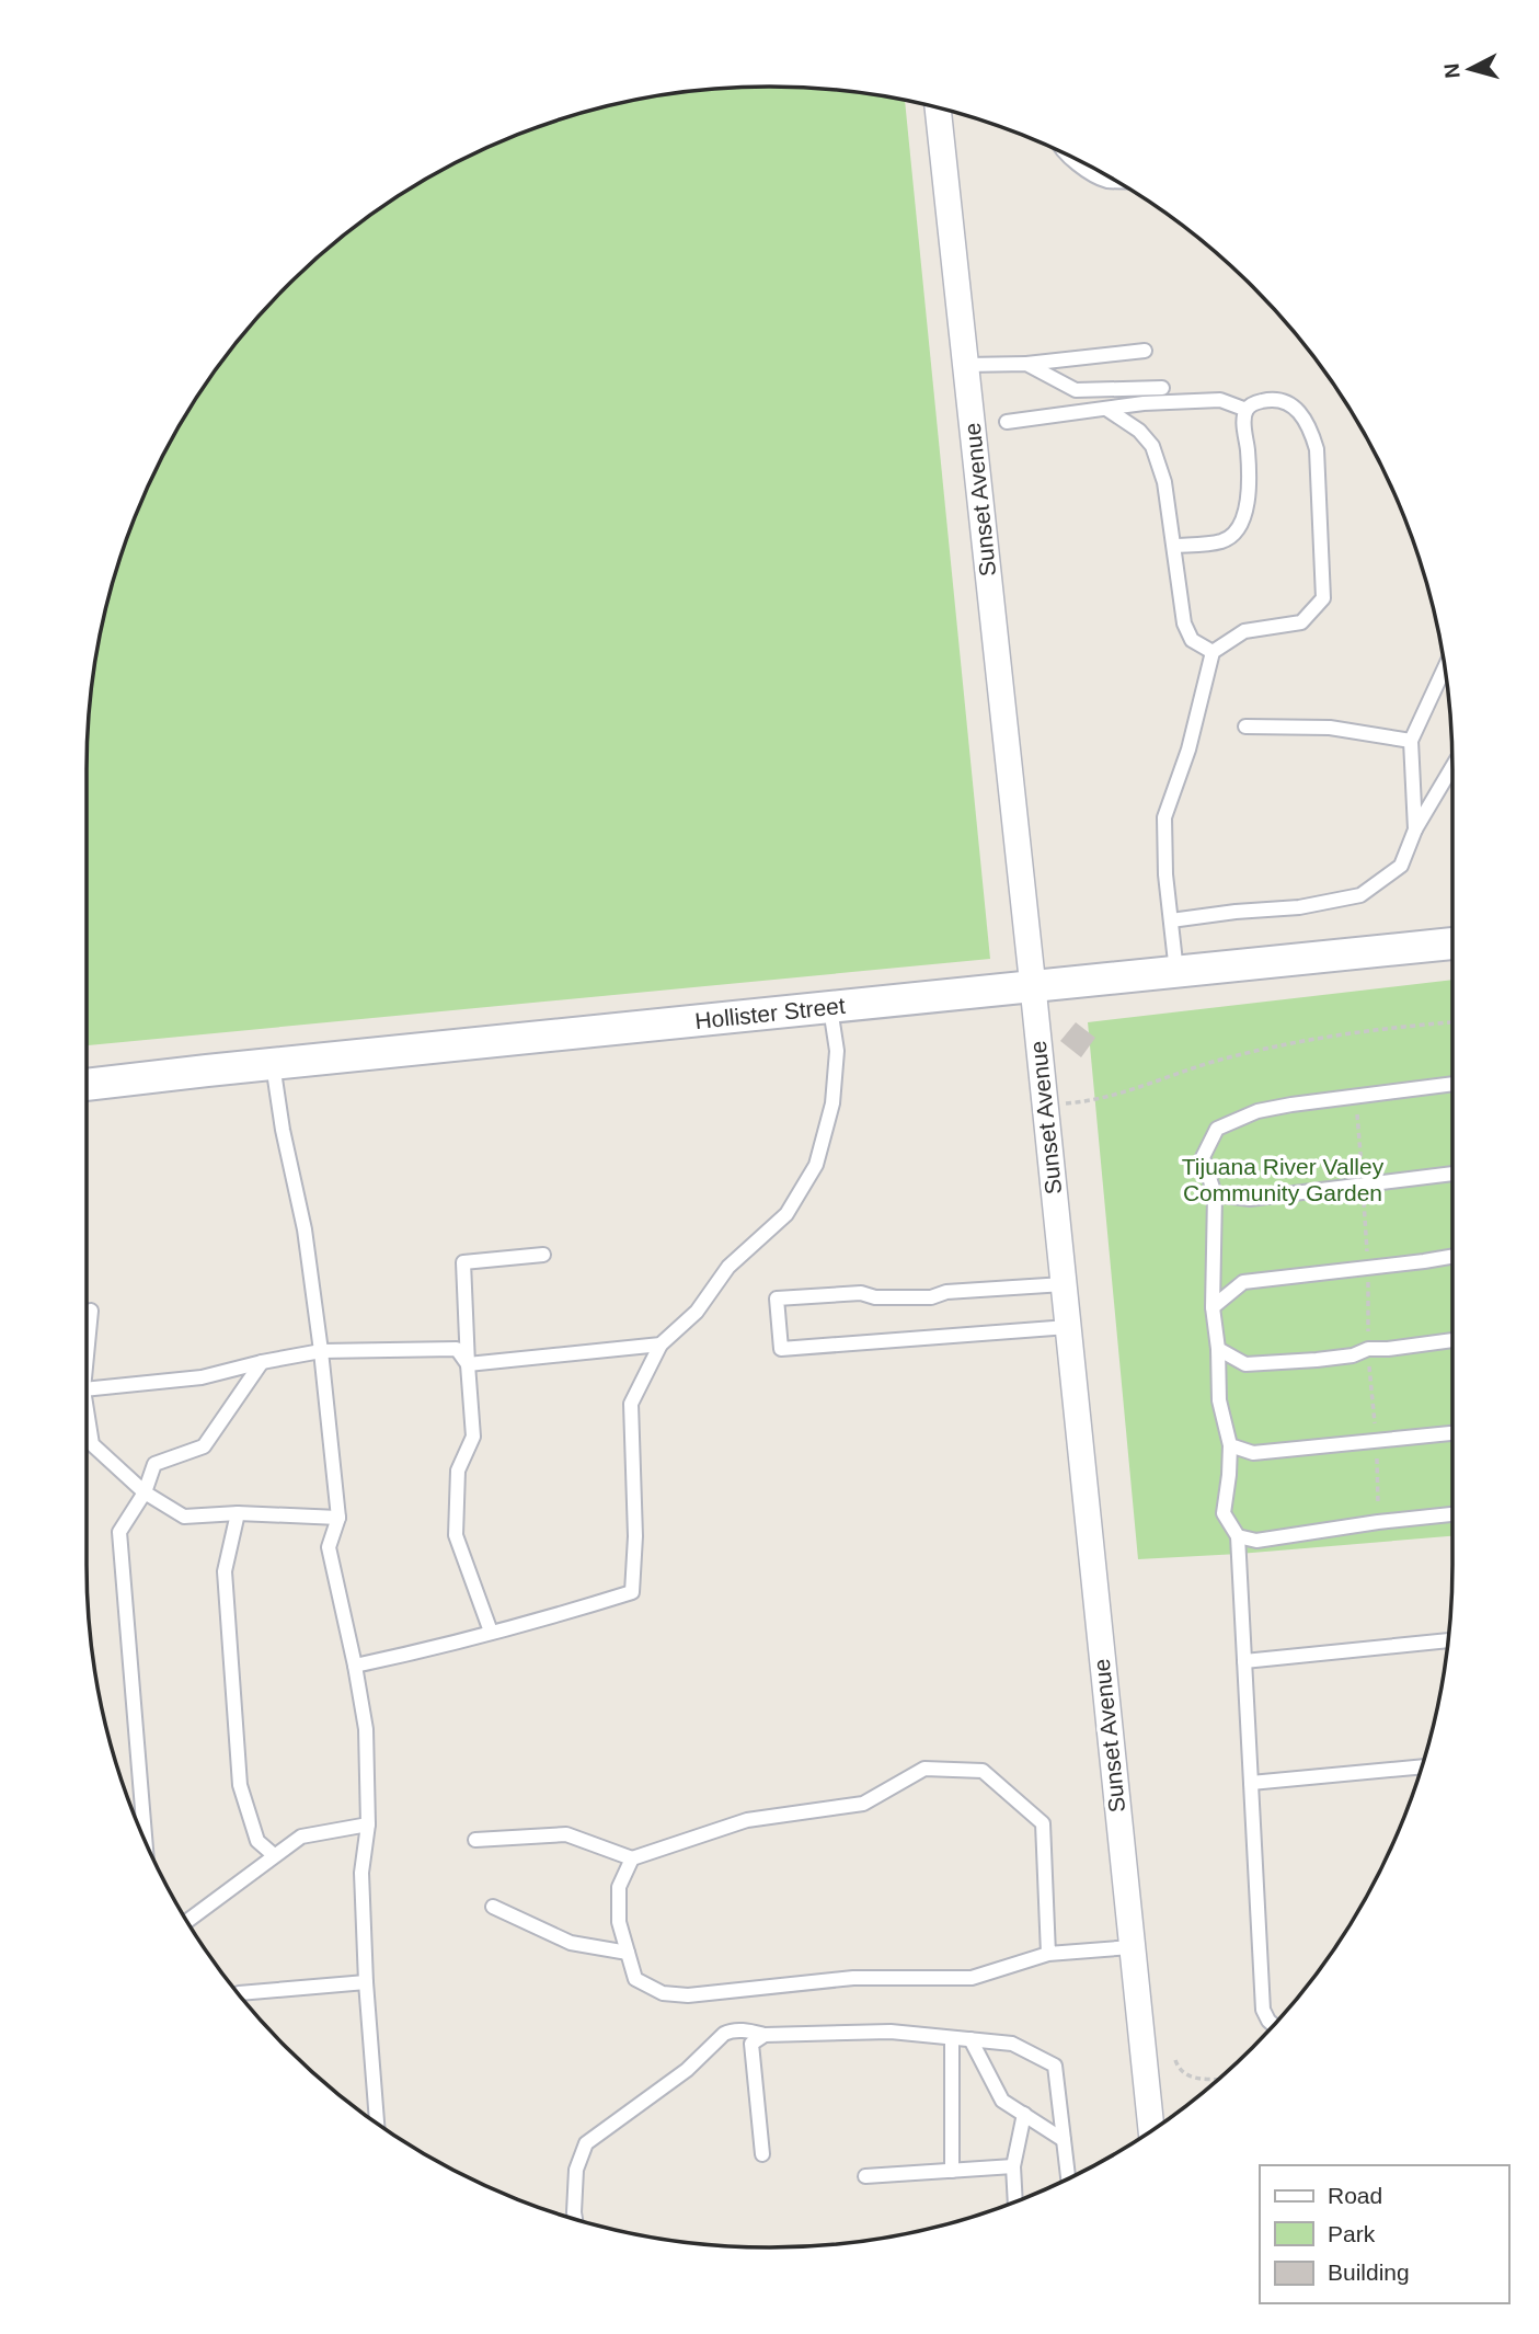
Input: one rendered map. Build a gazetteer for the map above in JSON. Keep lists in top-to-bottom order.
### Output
{
  "streets": {
    "street": ["Sunset Avenue", "Hollister Street"]
  },
  "crossings": [
    ["Sunset Avenue", "Hollister Street"]
  ],
  "parks": ["Tijuana River Valley Community Garden"],
  "legend": ["Road", "Park", "Building"],
  "north": "left"
}
